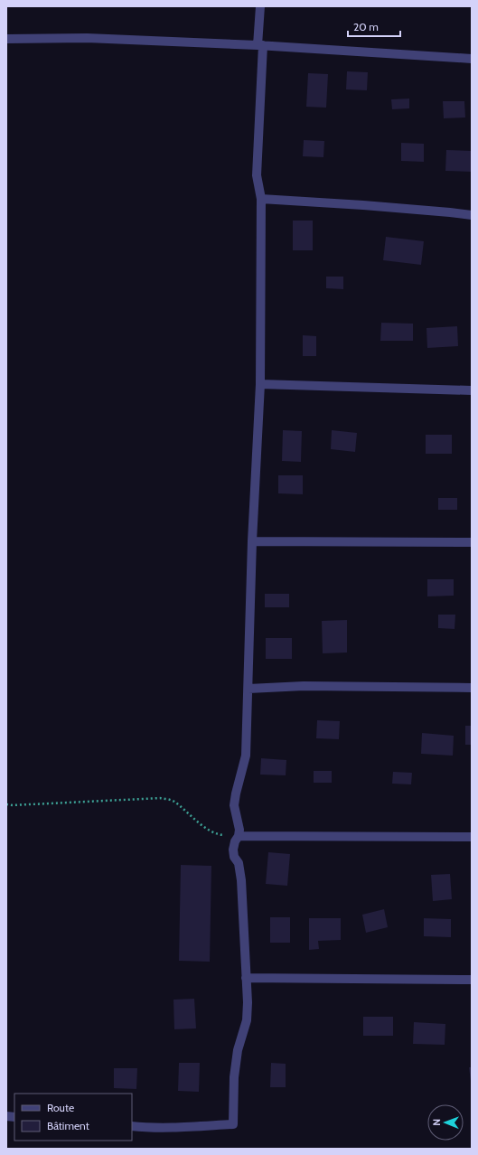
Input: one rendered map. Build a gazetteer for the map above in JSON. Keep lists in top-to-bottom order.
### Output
{
  "legend": ["Route", "Bâtiment"],
  "scale_bar": "20 m",
  "north": "left"
}
